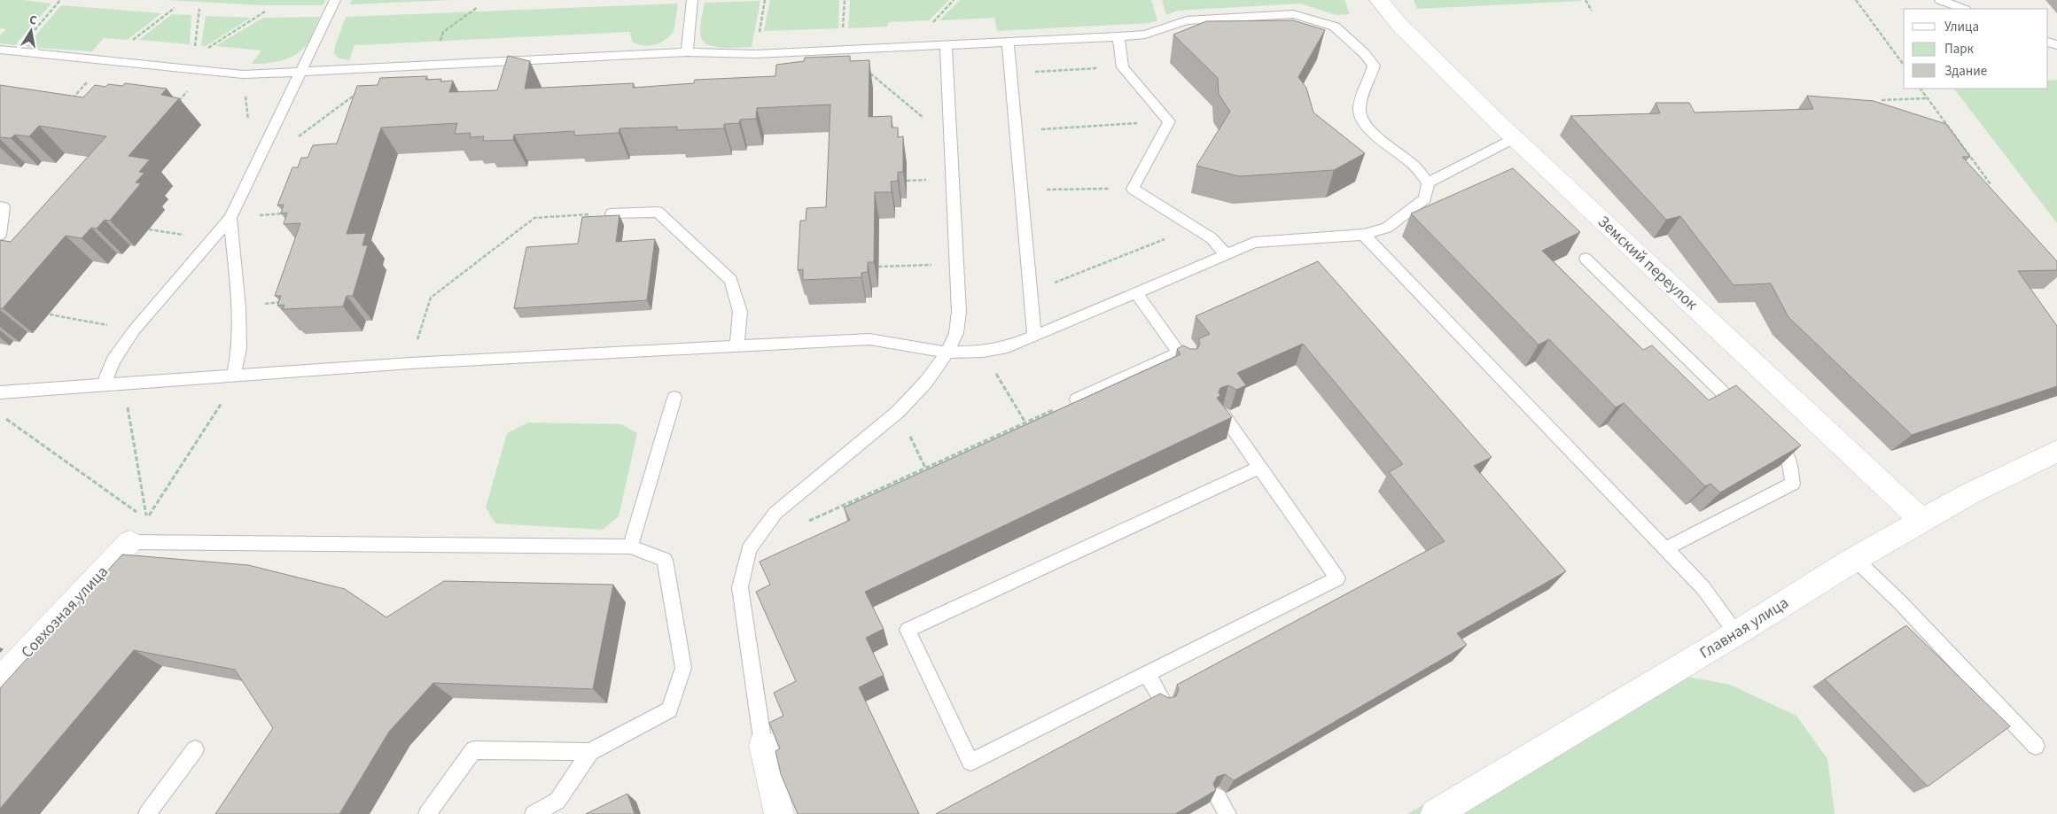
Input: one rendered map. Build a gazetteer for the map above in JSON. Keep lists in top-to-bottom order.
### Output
{
  "streets": {
    "street": ["Земский переулок", "Совхозная улица", "Главная улица"]
  },
  "crossings": [
    ["Земский переулок", "Главная улица"]
  ],
  "legend": ["Улица", "Парк", "Здание"],
  "north": "top"
}
